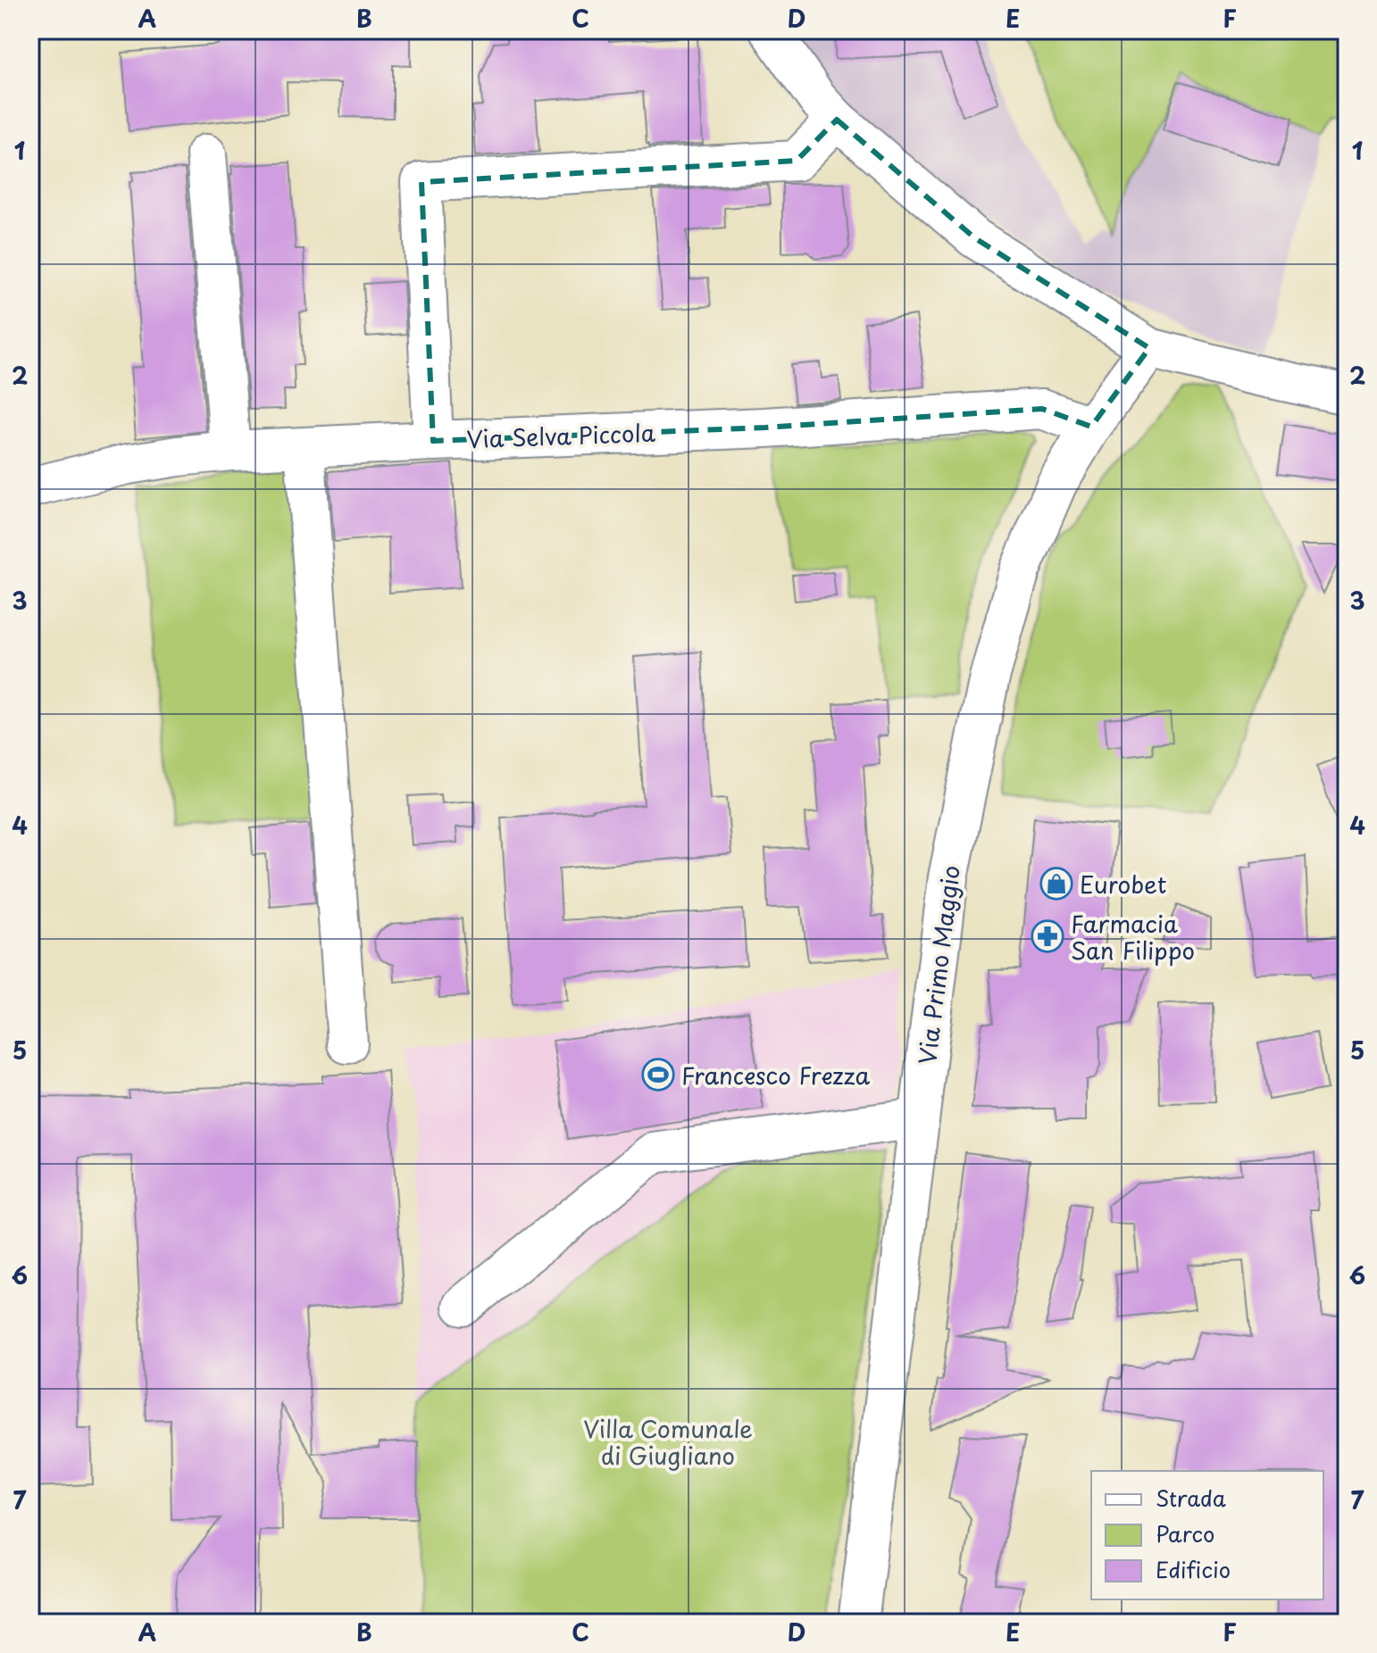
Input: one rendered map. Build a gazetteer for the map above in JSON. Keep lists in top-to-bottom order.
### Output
{
  "streets": {
    "street": ["Via Selva Piccola", "Via Primo Maggio"]
  },
  "crossings": [
    ["Via Selva Piccola", "Via Primo Maggio"]
  ],
  "parks": ["Villa Comunale di Giugliano"],
  "places": {
    "shop": ["Eurobet"],
    "pharmacy": ["Farmacia San Filippo"],
    "sports": ["Francesco Frezza"]
  },
  "legend": ["Strada", "Parco", "Edificio"],
  "grid": {
    "columns": [
      "A",
      "B",
      "C",
      "D",
      "E",
      "F"
    ],
    "rows": [
      "1",
      "2",
      "3",
      "4",
      "5",
      "6",
      "7"
    ]
  }
}
